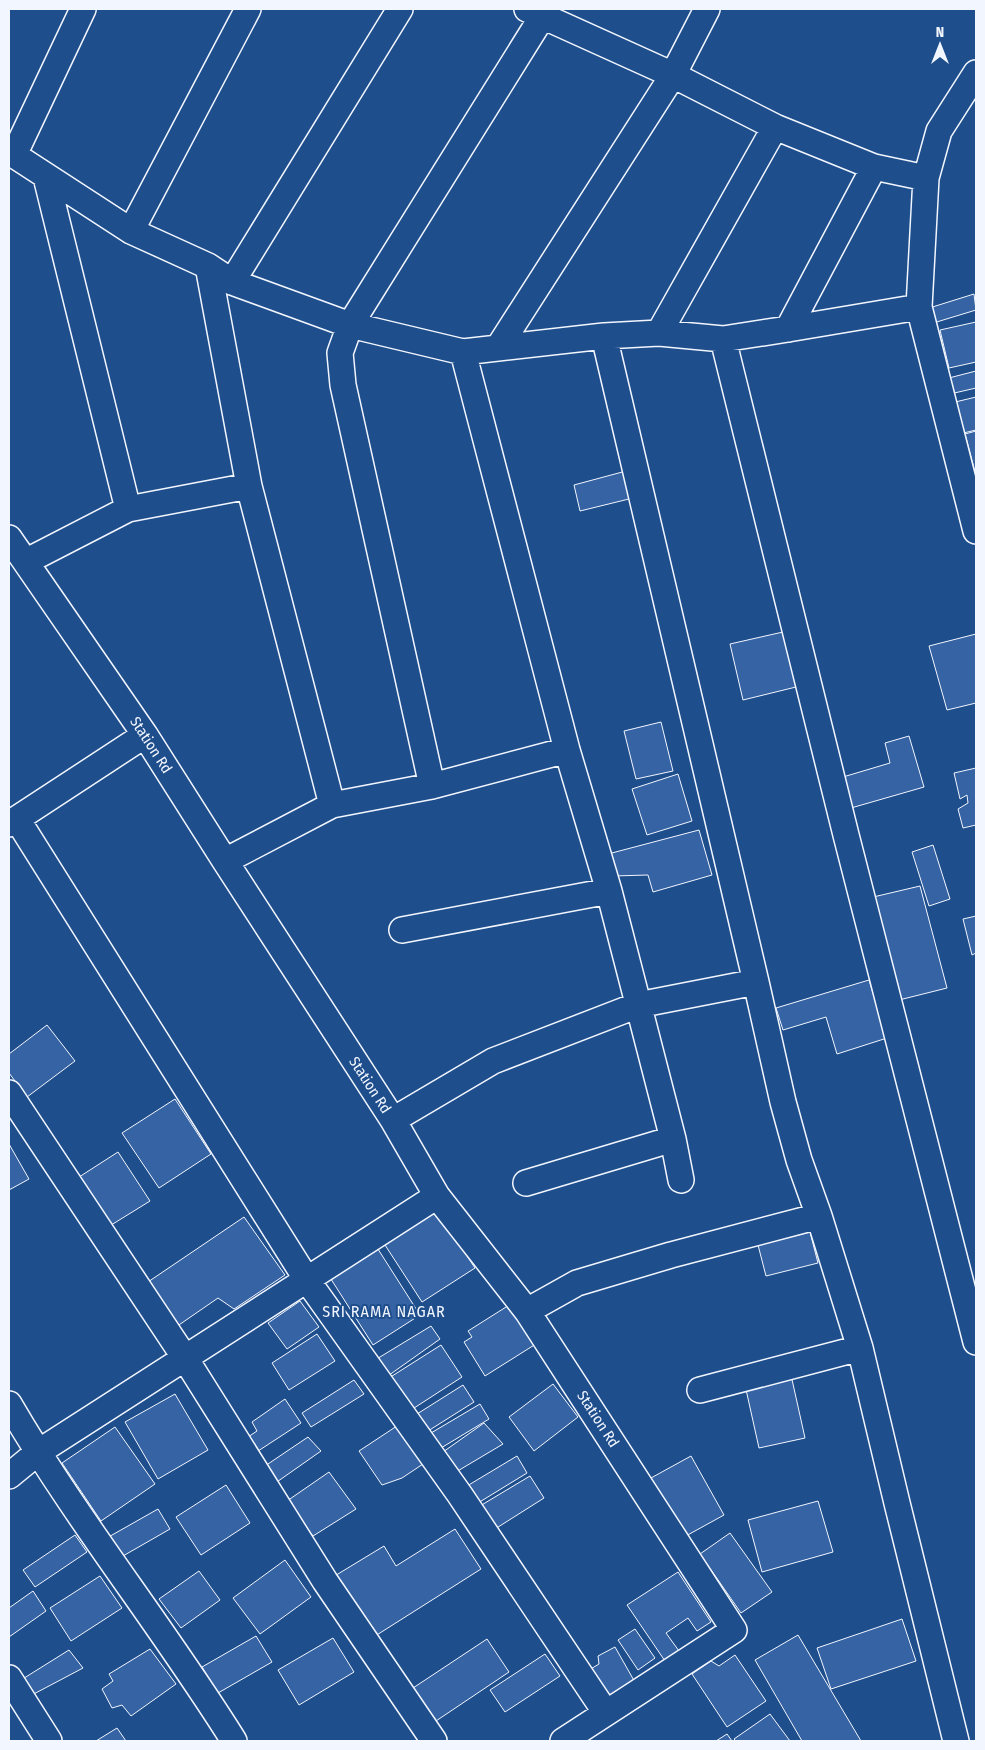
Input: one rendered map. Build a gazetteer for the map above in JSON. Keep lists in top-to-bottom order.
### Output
{
  "streets": {
    "street": ["Station Rd"]
  },
  "districts": ["SRI RAMA NAGAR"],
  "north": "top"
}
